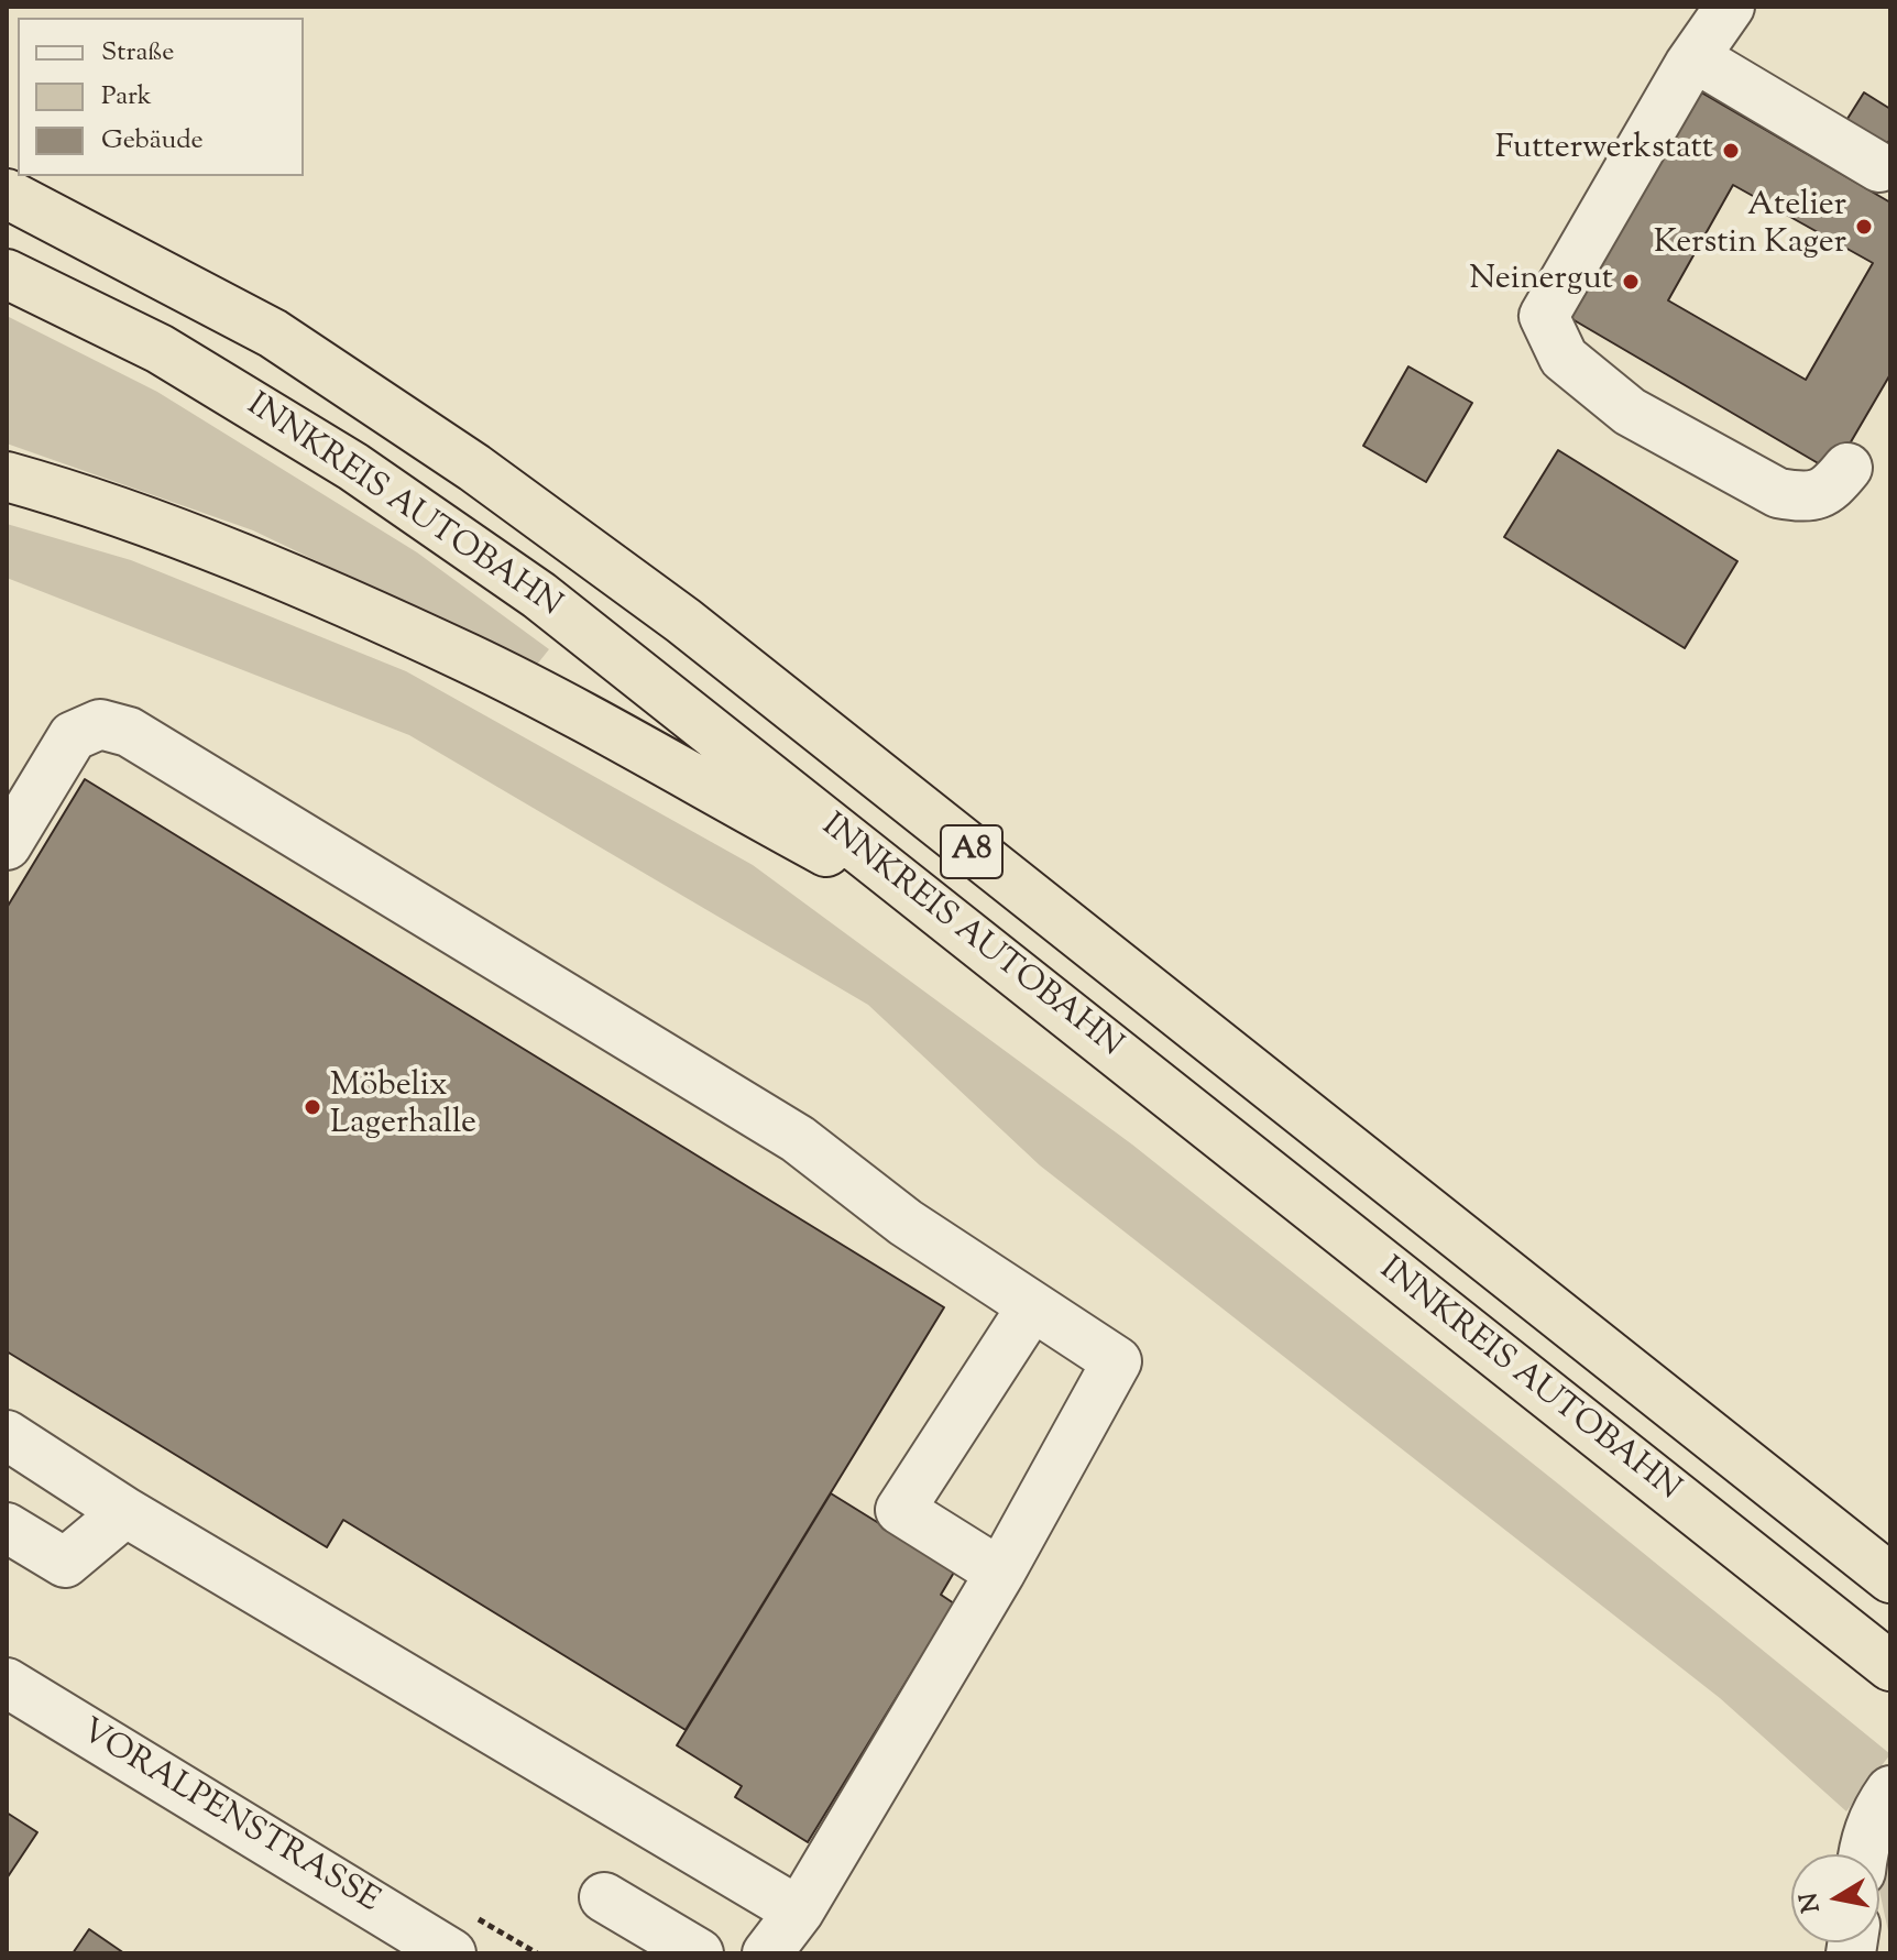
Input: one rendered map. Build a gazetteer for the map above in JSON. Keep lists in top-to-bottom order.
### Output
{
  "streets": {
    "highway": ["INNKREIS AUTOBAHN", "A8"],
    "street": ["VORALPENSTRASSE"]
  },
  "places": [
    "Futterwerkstatt",
    "Atelier Kerstin Kager",
    "Neinergut",
    "Möbelix Lagerhalle"
  ],
  "legend": ["Straße", "Park", "Gebäude"],
  "north": "left"
}
